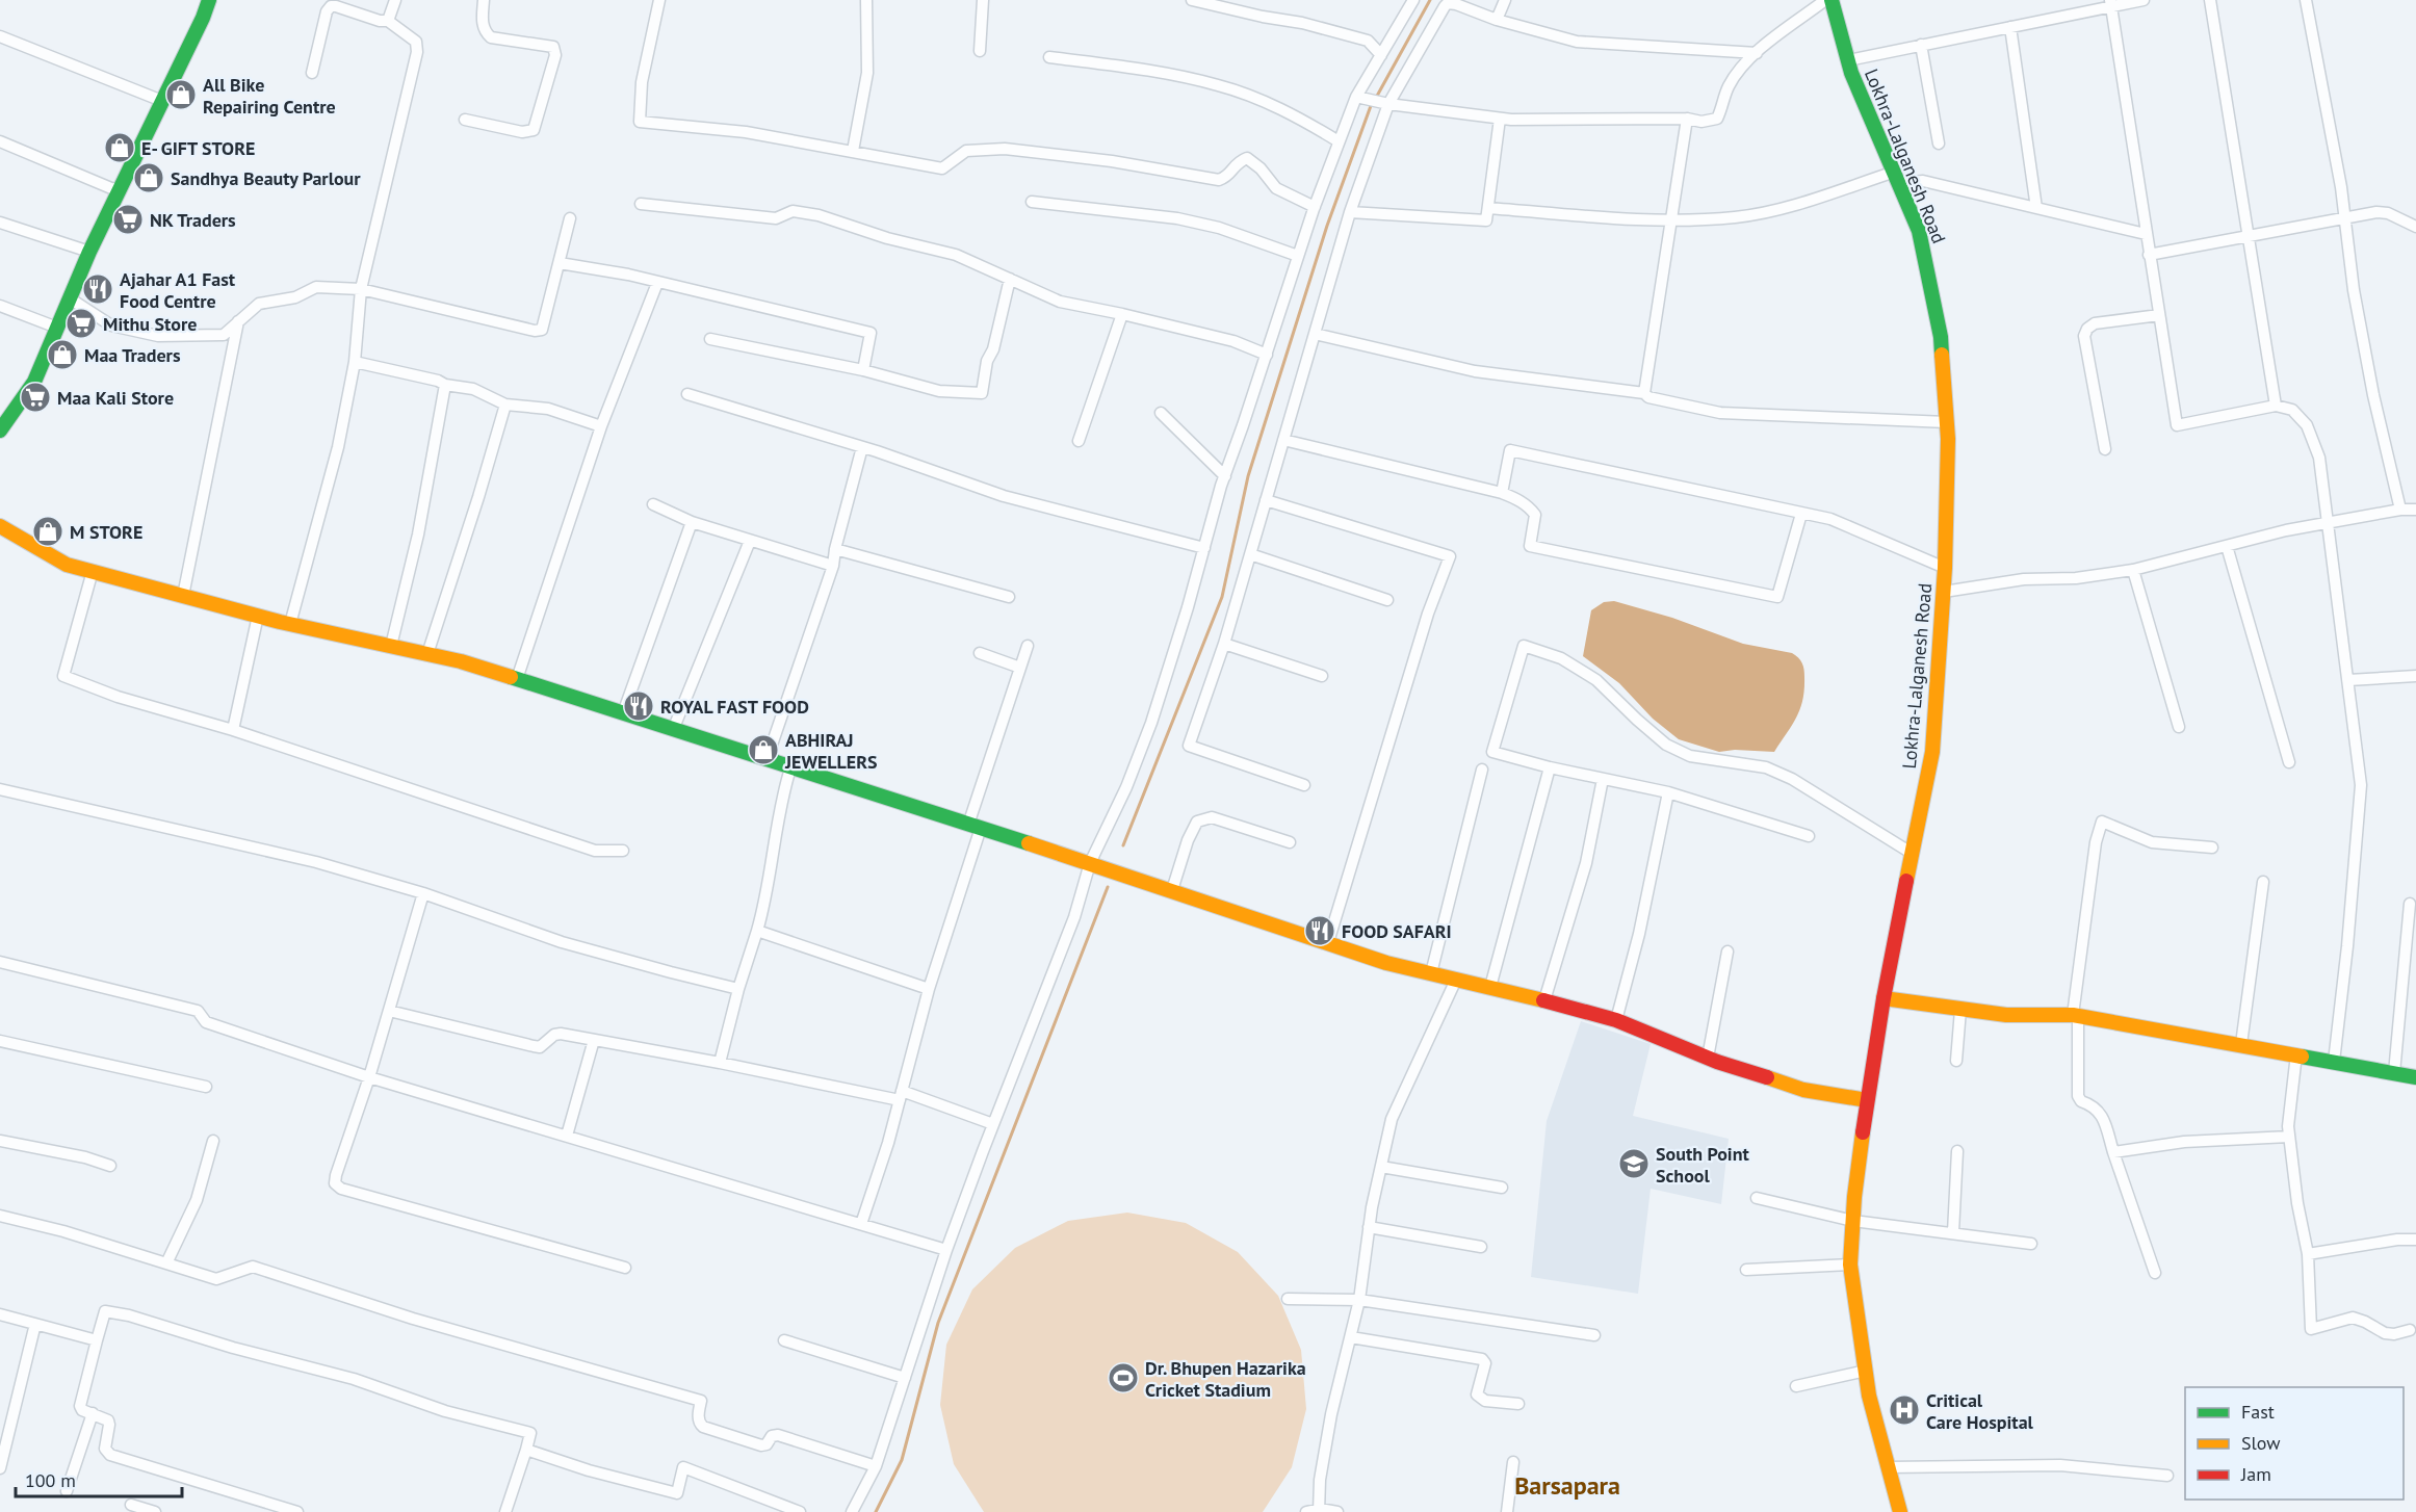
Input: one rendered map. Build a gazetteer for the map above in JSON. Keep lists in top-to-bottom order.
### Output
{
  "streets": {
    "street": ["Lokhra-Lalganesh Road"]
  },
  "districts": ["Barsapara"],
  "places": {
    "shop": [
      "All Bike Repairing Centre",
      "E- GIFT STORE",
      "Sandhya Beauty Parlour",
      "Maa Traders",
      "M STORE",
      "ABHIRAJ JEWELLERS"
    ],
    "supermarket": ["NK Traders", "Mithu Store", "Maa Kali Store"],
    "restaurant": ["Ajahar A1 Fast Food Centre", "ROYAL FAST FOOD", "FOOD SAFARI"],
    "school or university": ["South Point School"],
    "sports": ["Dr. Bhupen Hazarika Cricket Stadium"],
    "hospital": ["Critical Care Hospital"]
  },
  "legend": ["Fast", "Slow", "Jam"],
  "scale_bar": "100 m"
}
